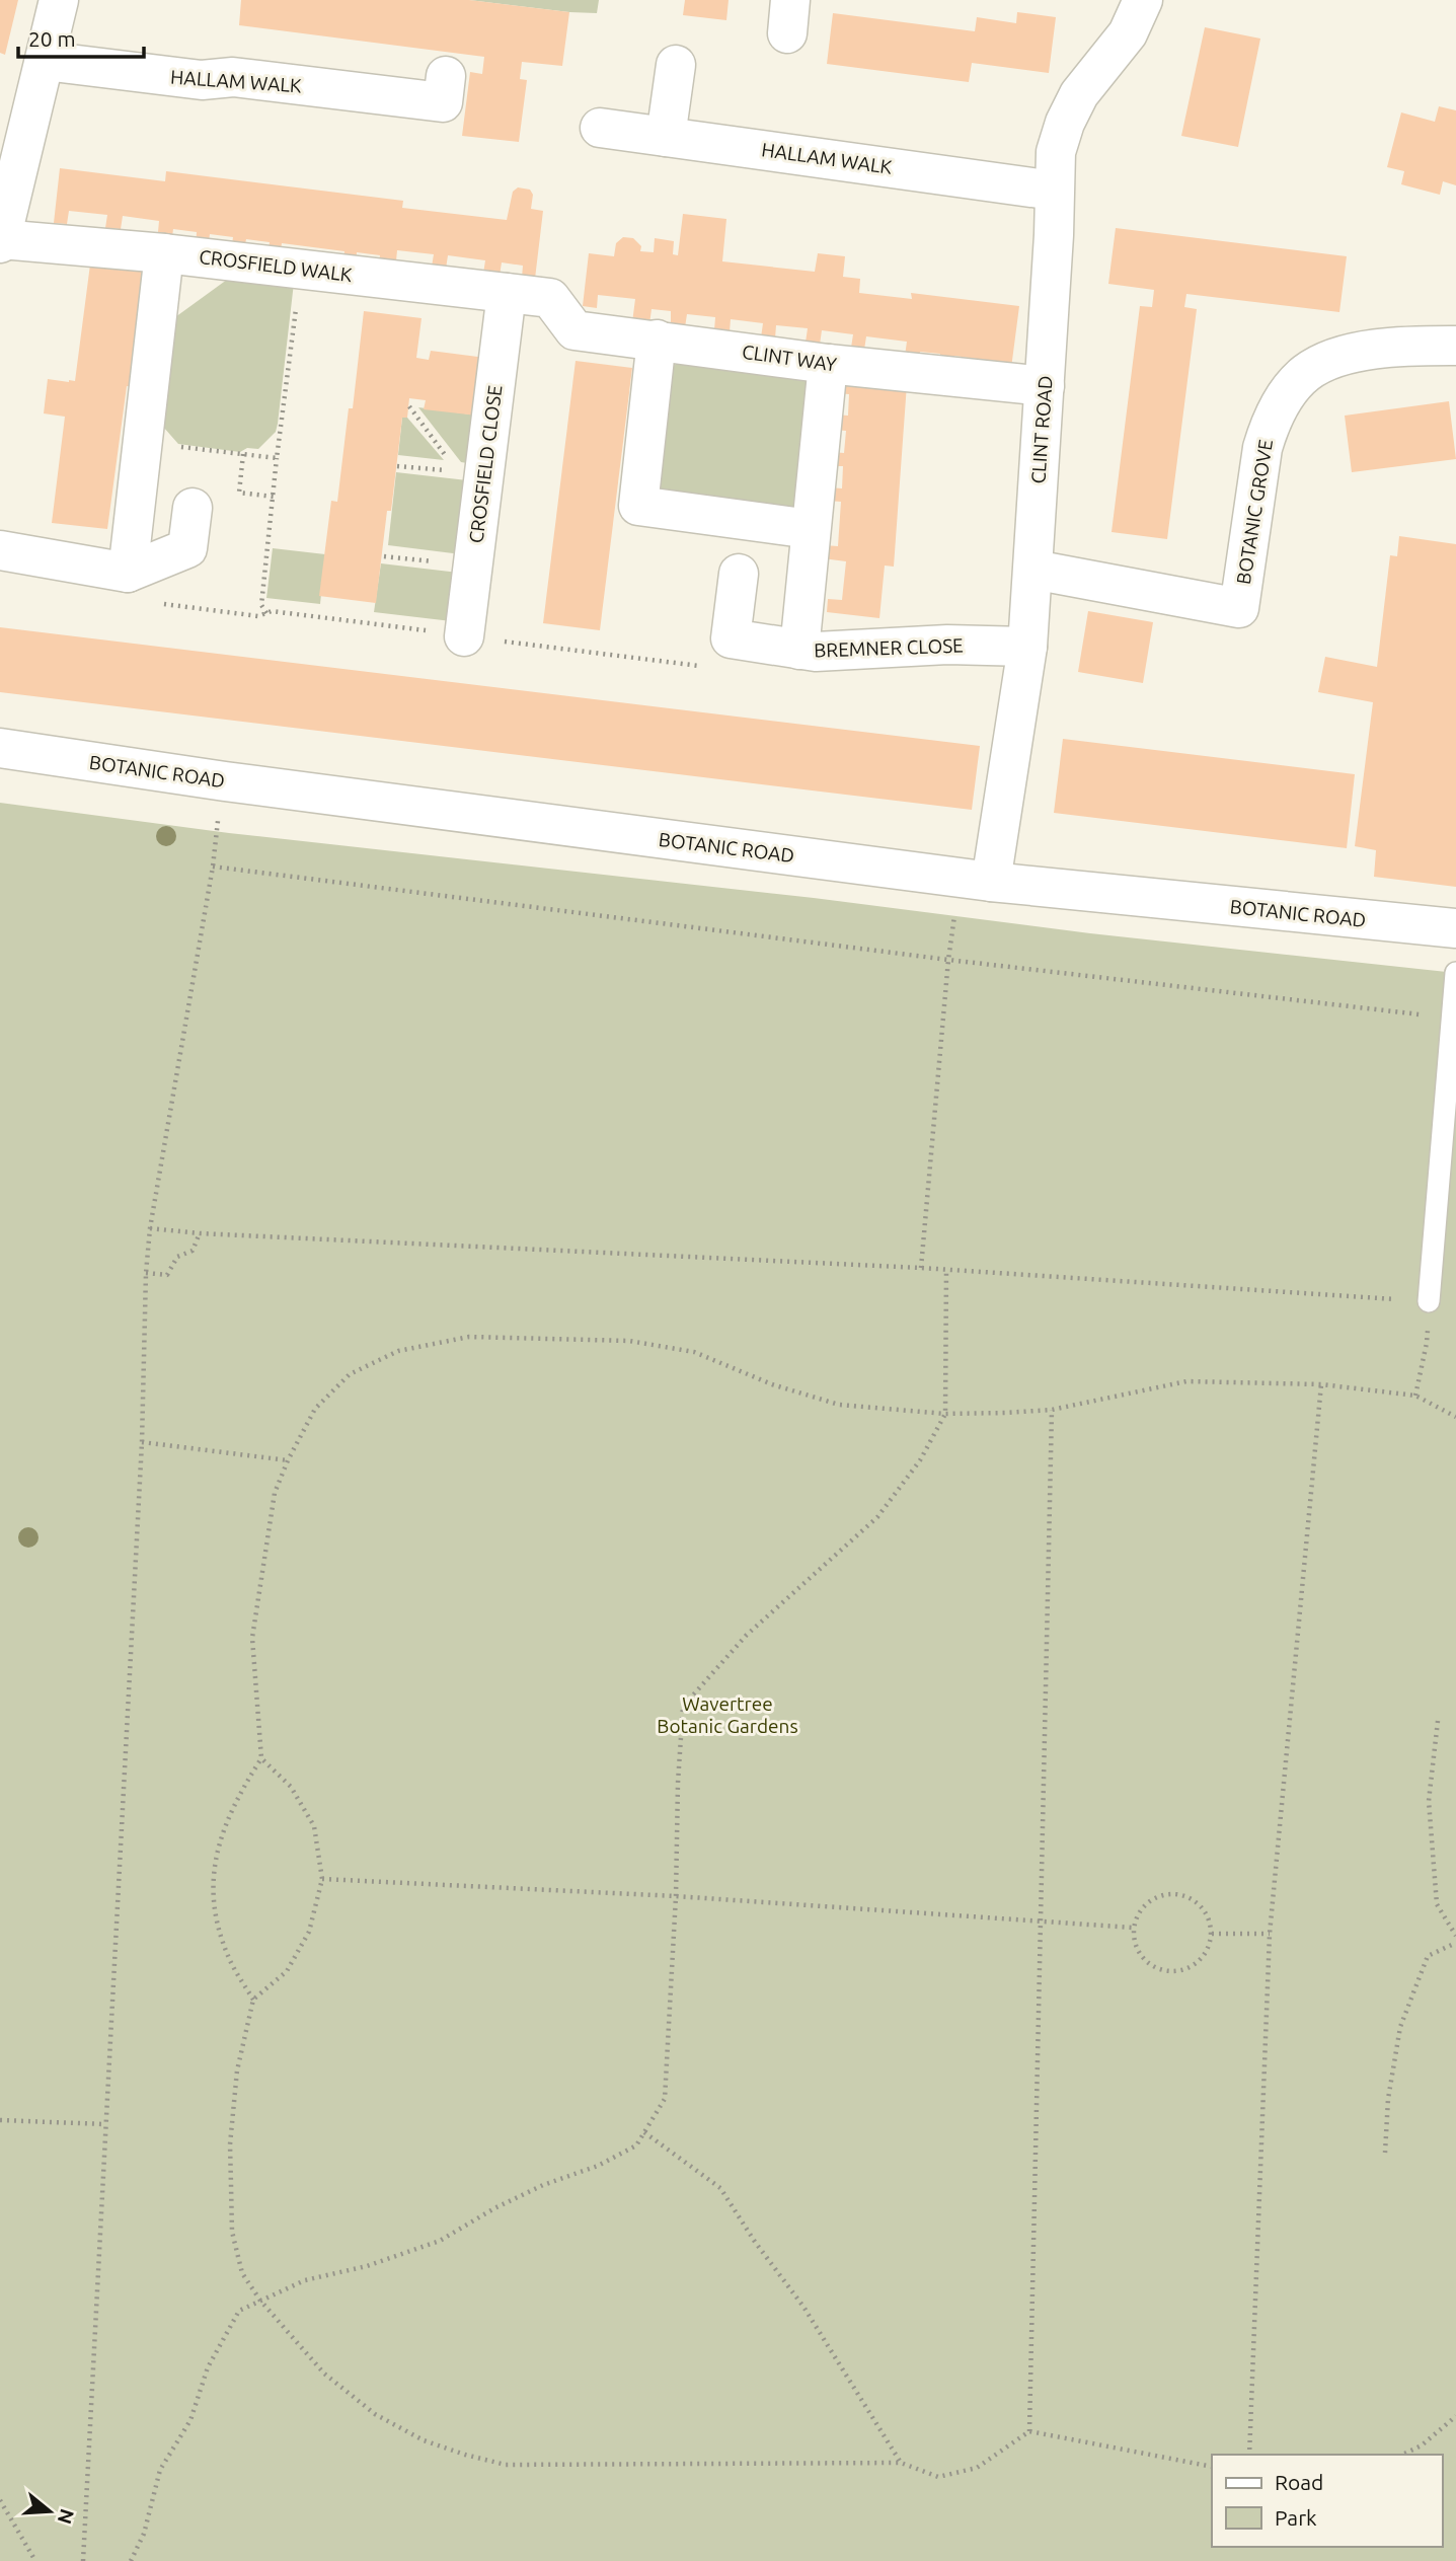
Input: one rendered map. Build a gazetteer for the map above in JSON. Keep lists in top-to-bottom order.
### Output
{
  "streets": {
    "street": [
      "HALLAM WALK",
      "CROSFIELD WALK",
      "CLINT WAY",
      "CLINT ROAD",
      "CROSFIELD CLOSE",
      "BOTANIC GROVE",
      "BREMNER CLOSE",
      "BOTANIC ROAD"
    ]
  },
  "crossings": [
    ["HALLAM WALK", "CLINT ROAD"],
    ["CROSFIELD WALK", "CLINT WAY"],
    ["CROSFIELD WALK", "CROSFIELD CLOSE"],
    ["CLINT WAY", "CLINT ROAD"],
    ["CLINT ROAD", "BOTANIC GROVE"],
    ["CLINT ROAD", "BREMNER CLOSE"],
    ["CLINT ROAD", "BOTANIC ROAD"]
  ],
  "parks": ["Wavertree Botanic Gardens"],
  "legend": ["Road", "Park"],
  "scale_bar": "20 m",
  "north": "right"
}
